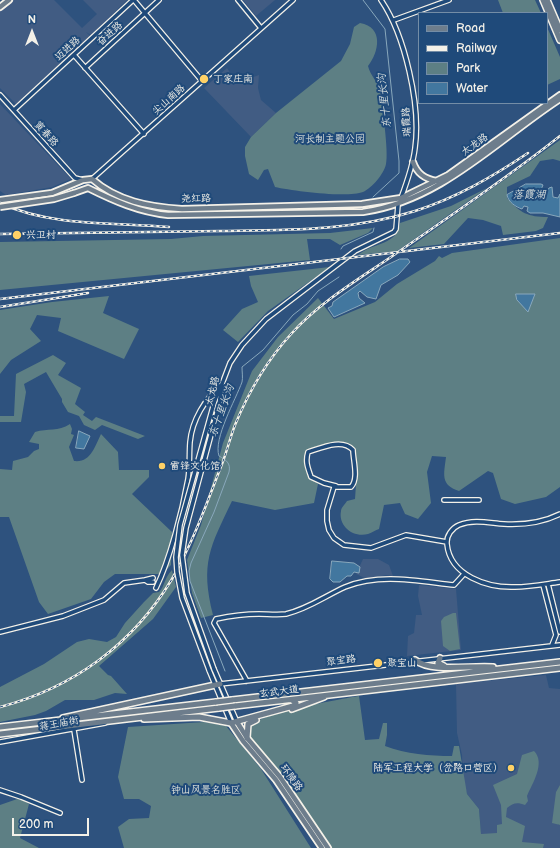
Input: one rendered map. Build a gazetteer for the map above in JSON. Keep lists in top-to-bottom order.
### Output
{
  "streets": {
    "highway": ["玄武大道"],
    "main road": ["太龙路", "尧红路", "环陵路"],
    "street": [
      "奋进路",
      "迈进路",
      "尖山南路",
      "瑞霞路",
      "寅春路",
      "聚宝路",
      "蒋王庙街"
    ]
  },
  "crossings": [
    ["迈进路", "寅春路"],
    ["尖山南路", "尧红路"],
    ["瑞霞路", "太龙路"],
    ["瑞霞路", "尧红路"],
    ["太龙路", "尧红路"],
    ["太龙路", "聚宝路"],
    ["玄武大道", "蒋王庙街"]
  ],
  "water": ["东十里长沟", "落霞湖"],
  "parks": ["河长制主题公园", "钟山风景名胜区"],
  "places": [
    "丁家庄南",
    "兴卫村",
    "雷锋文化馆",
    "聚宝山",
    "陆军工程大学（岔路口营区）"
  ],
  "legend": [
    "Road",
    "Railway",
    "Park",
    "Water"
  ],
  "scale_bar": "200 m",
  "north": "top"
}
